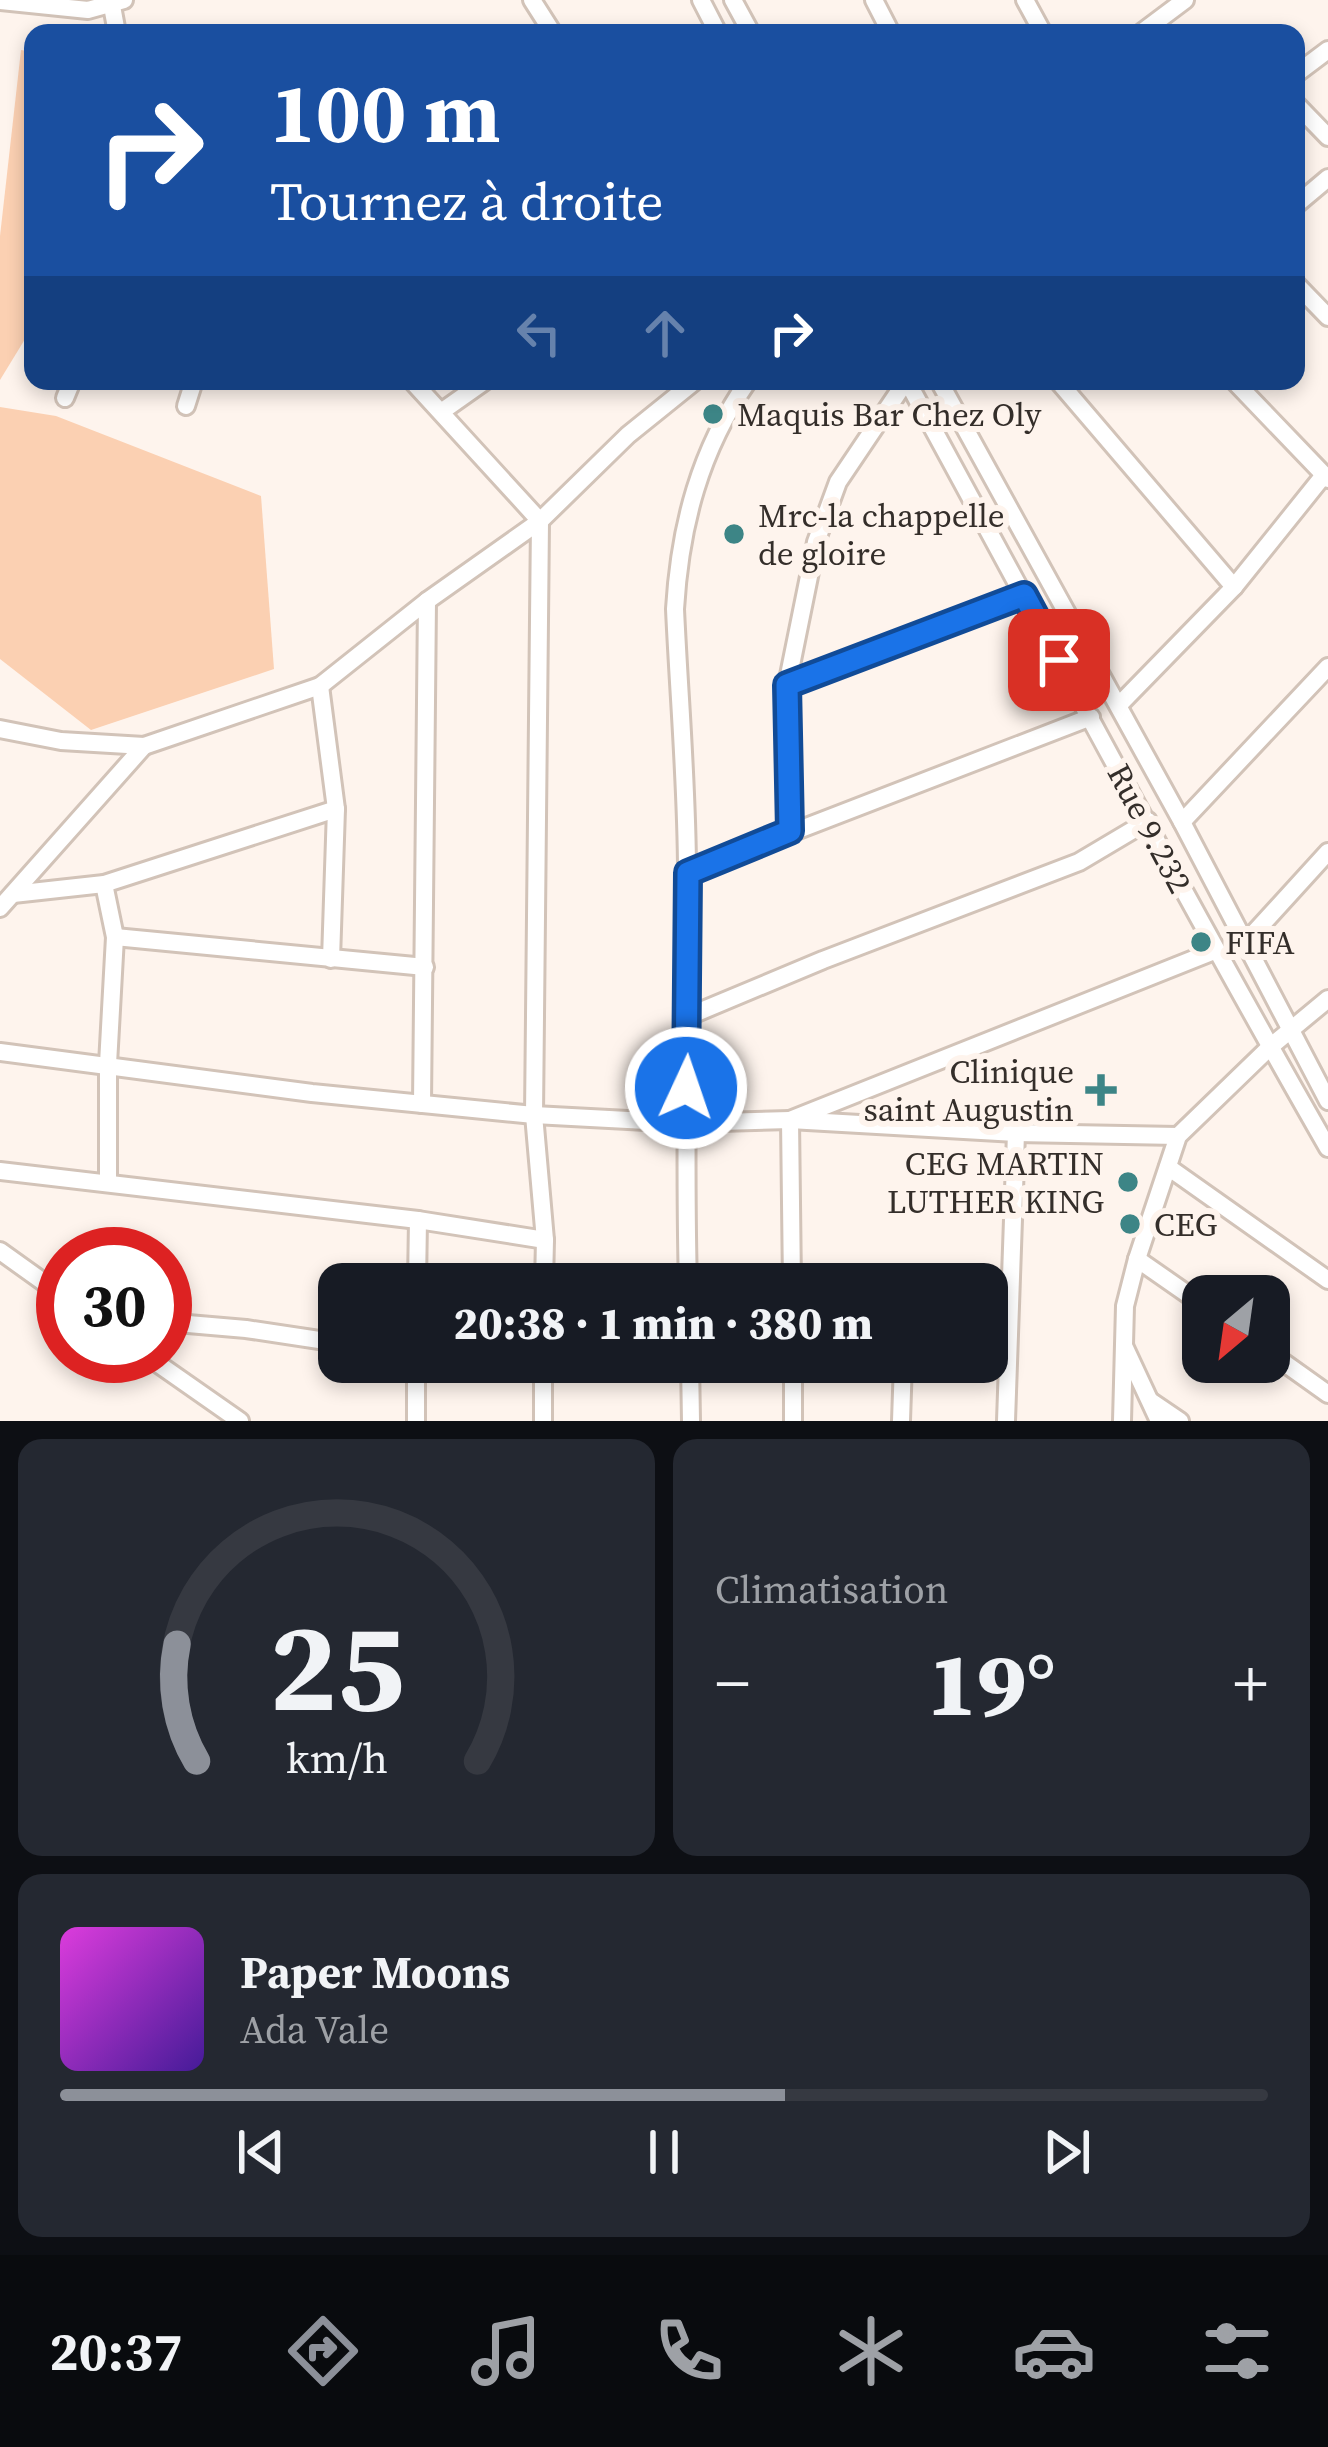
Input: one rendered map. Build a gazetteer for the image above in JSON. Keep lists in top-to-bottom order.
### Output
{
  "streets": {
    "street": ["Rue 9.232"]
  },
  "places": {
    "other": [
      "Maquis Bar Chez Oly",
      "Mrc-la chappelle de gloire",
      "FIFA",
      "CEG MARTIN LUTHER KING",
      "CEG"
    ],
    "health": ["Clinique saint Augustin"]
  },
  "north": "bottom left",
  "page": {
    "turn": ["100 m", "Tournez à droite"],
    "limit": "30",
    "trip": "20:38 · 1 min · 380 m",
    "tile": "Climatisation",
    "heat": ["−", "19°", "+"],
    "song": ["Paper Moons", "Ada Vale"],
    "tabs": "20:37",
    "gauge": ["25", "km/h"]
  }
}
